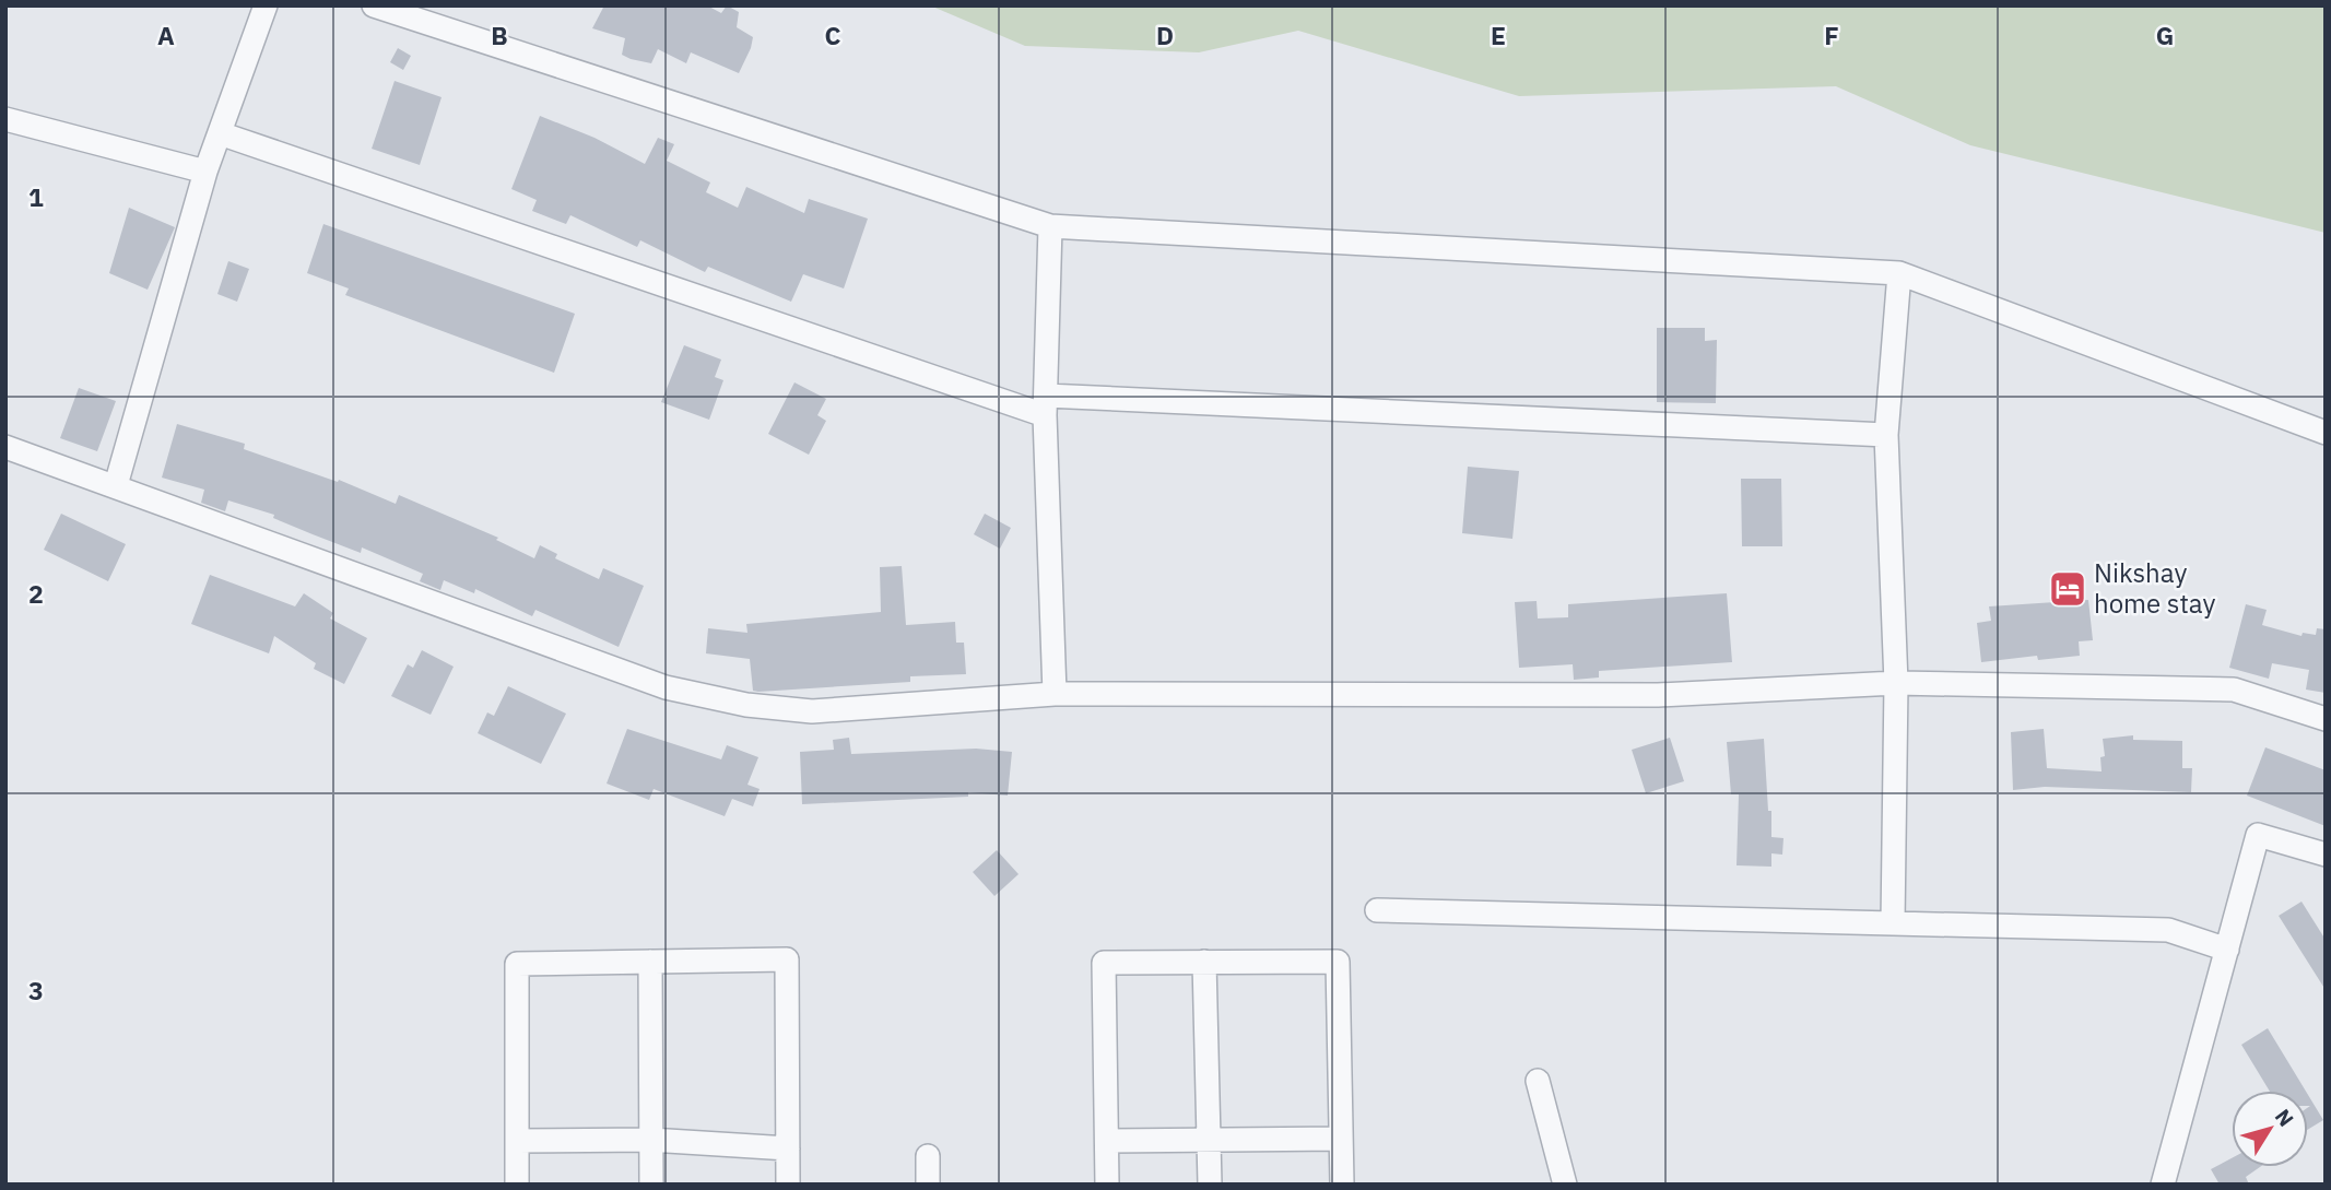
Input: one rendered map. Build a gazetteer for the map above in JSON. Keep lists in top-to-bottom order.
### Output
{
  "places": {
    "hotel": ["Nikshay home stay"]
  },
  "north": "top right",
  "grid": {
    "columns": [
      "A",
      "B",
      "C",
      "D",
      "E",
      "F",
      "G"
    ],
    "rows": ["1", "2", "3"]
  }
}
